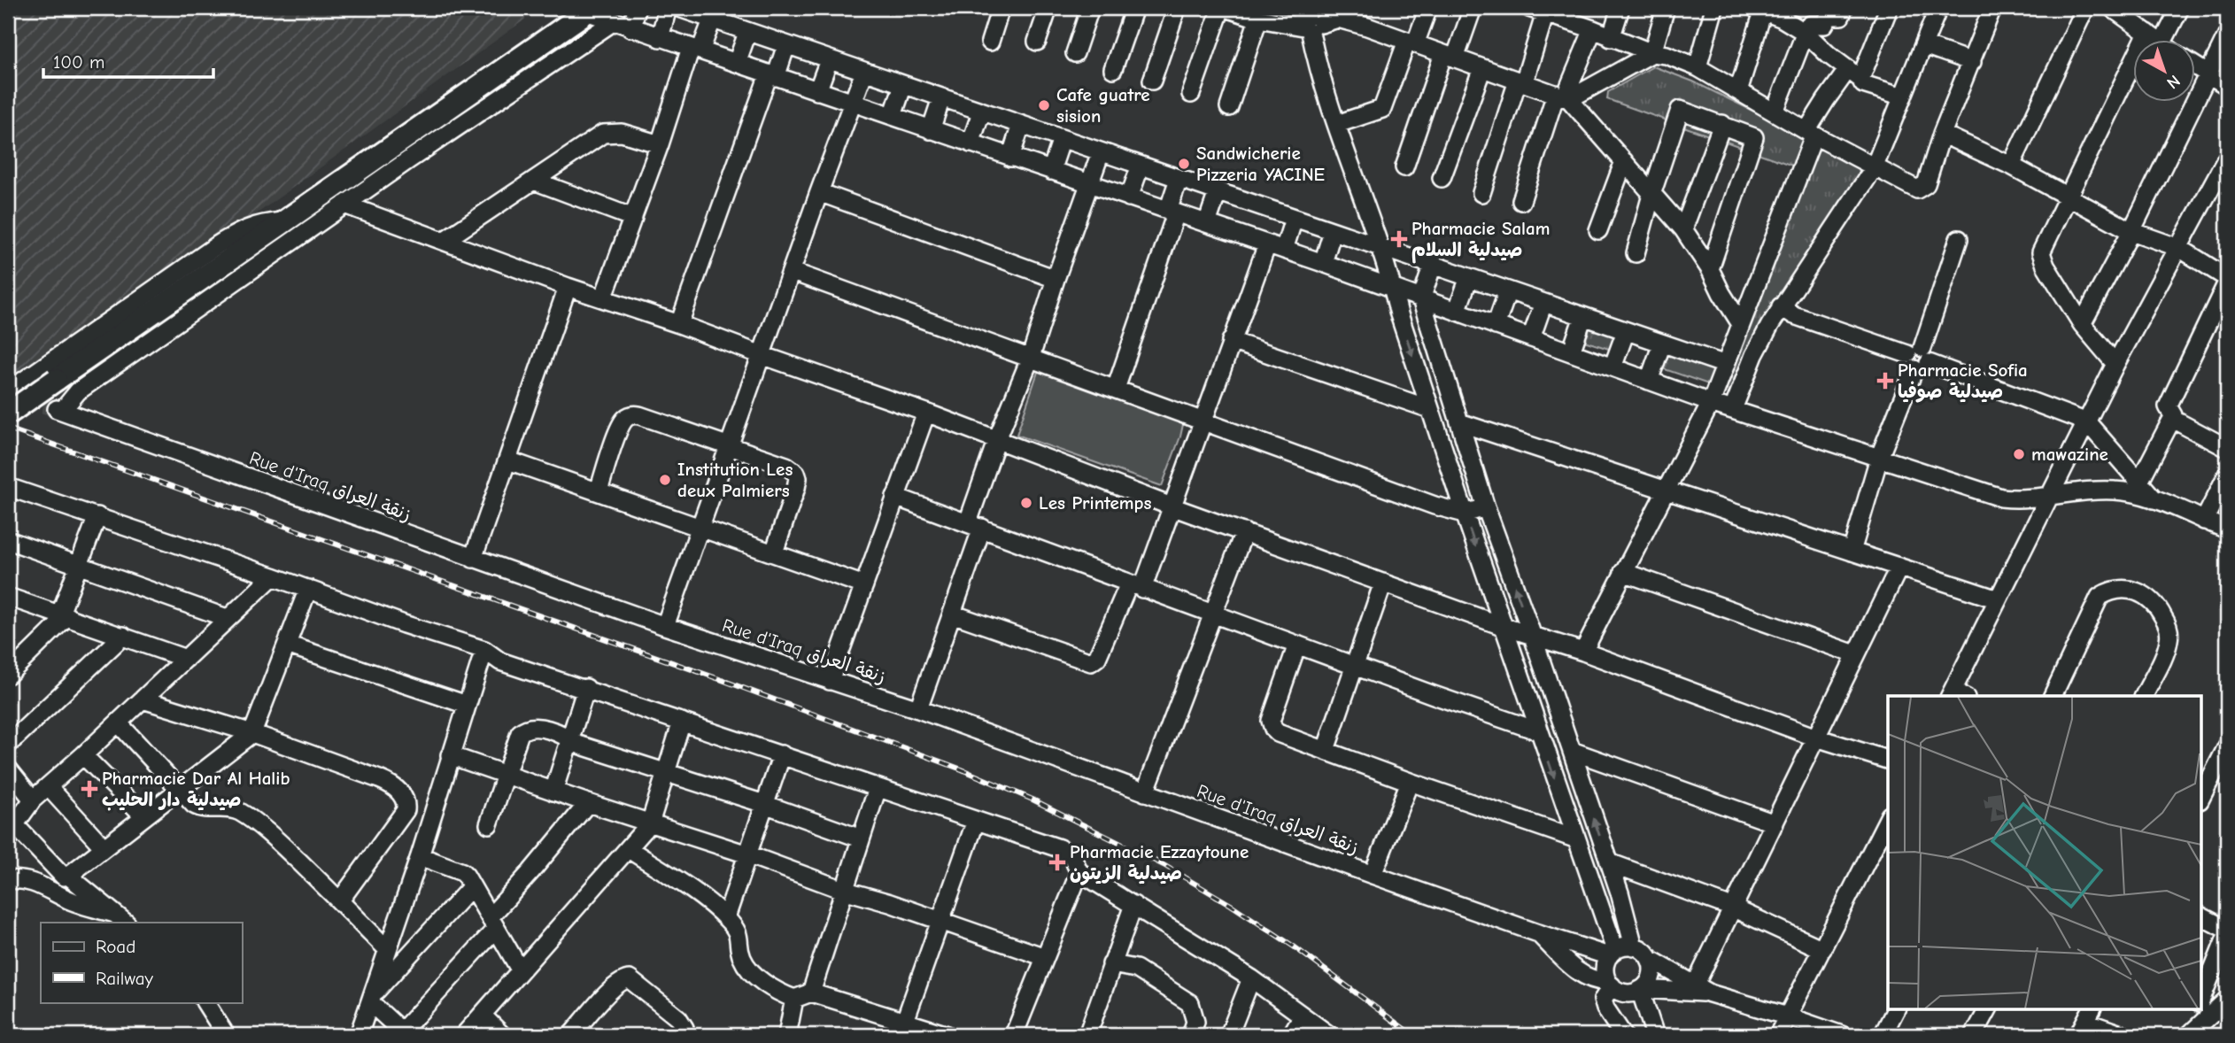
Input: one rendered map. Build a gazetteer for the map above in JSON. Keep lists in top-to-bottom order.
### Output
{
  "streets": {
    "street": ["Rue d'Iraq زنقة العراق"]
  },
  "places": {
    "other": [
      "Cafe guatre sision",
      "Sandwicherie Pizzeria YACINE",
      "mawazine",
      "Institution Les deux Palmiers",
      "Les Printemps"
    ],
    "health": [
      "Pharmacie Salam صيدلية السلام",
      "Pharmacie Sofia صيدلية صوفيا",
      "Pharmacie Dar Al Halib صيدلية دار الحليب",
      "Pharmacie Ezzaytoune صيدلية الزيتون"
    ]
  },
  "legend": ["Road", "Railway"],
  "scale_bar": "100 m",
  "north": "bottom right"
}
